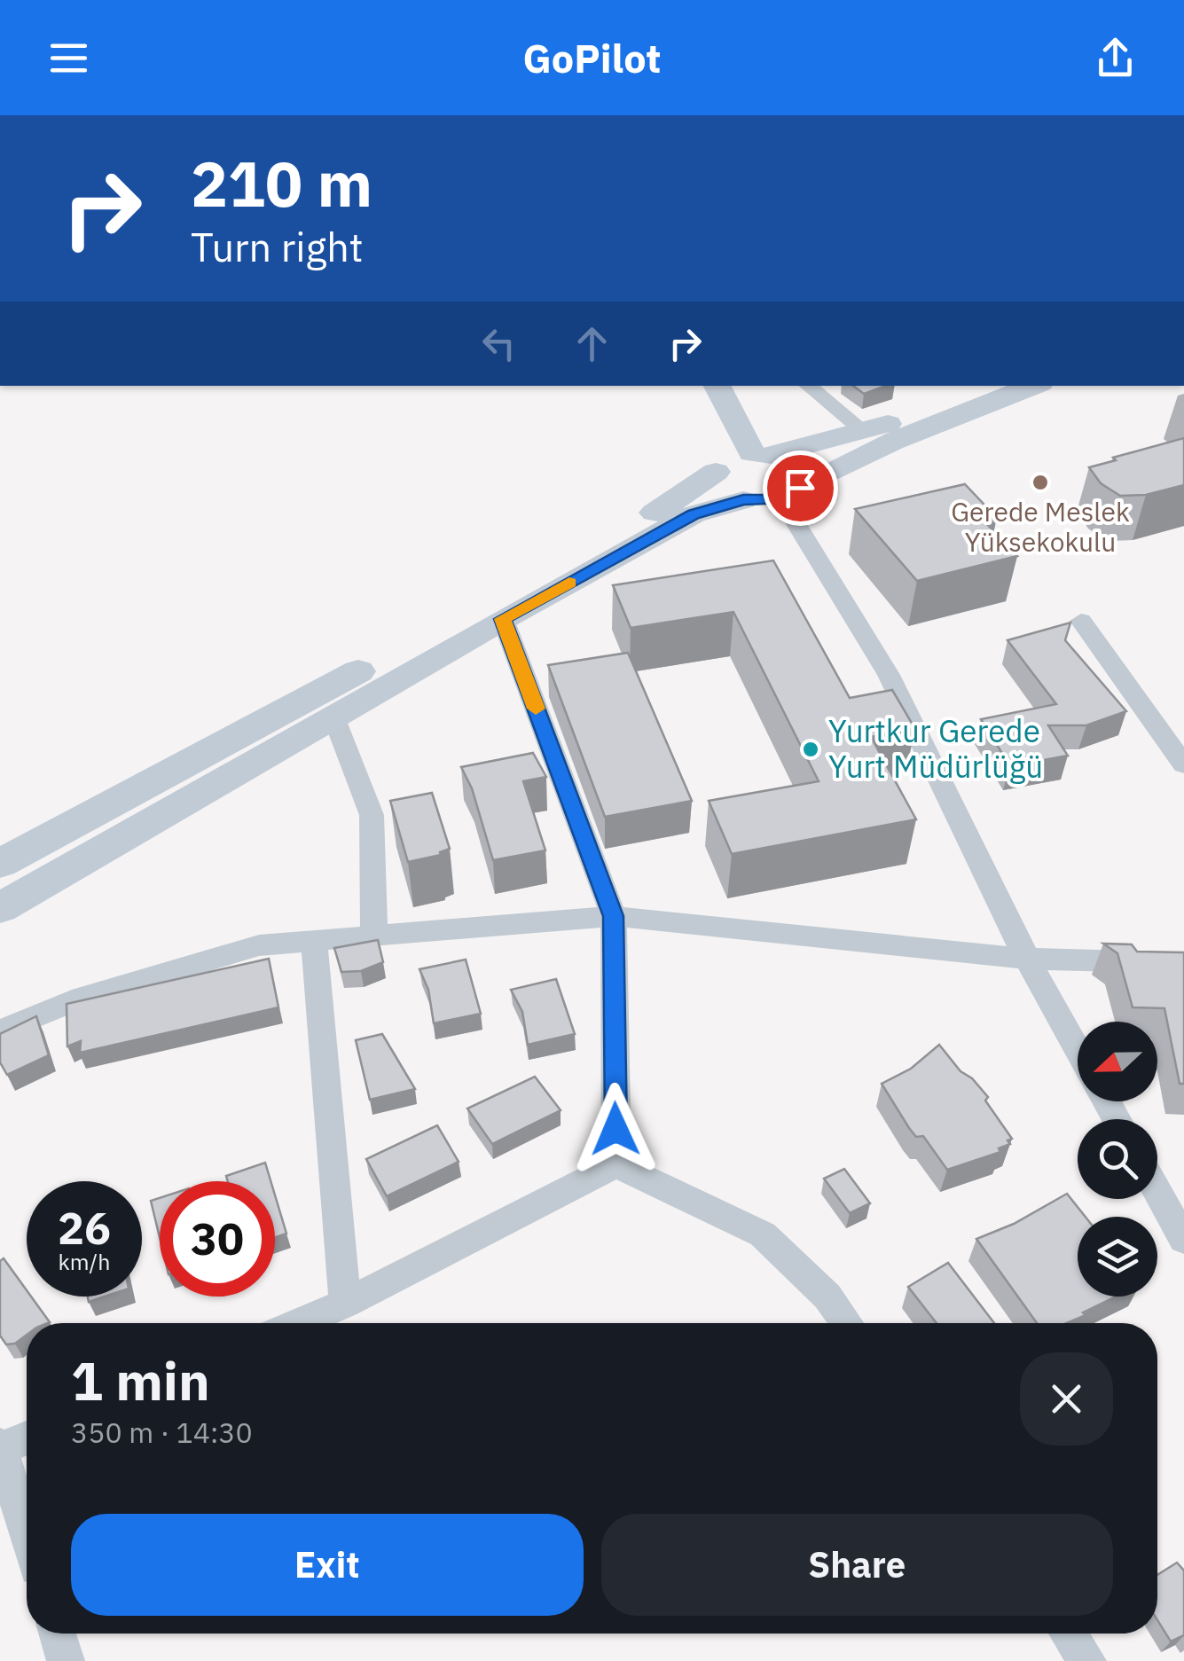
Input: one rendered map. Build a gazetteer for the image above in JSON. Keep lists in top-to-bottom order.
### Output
{
  "places": ["Gerede Meslek Yüksekokulu", "Yurtkur Gerede Yurt Müdürlüğü"],
  "north": "left",
  "page": {
    "header": "GoPilot",
    "turn": ["210 m", "Turn right"],
    "speed": "26 km/h",
    "limit": "30",
    "heading": ["1 min", "350 m · 14:30"],
    "buttons": ["Exit", "Share"]
  }
}
